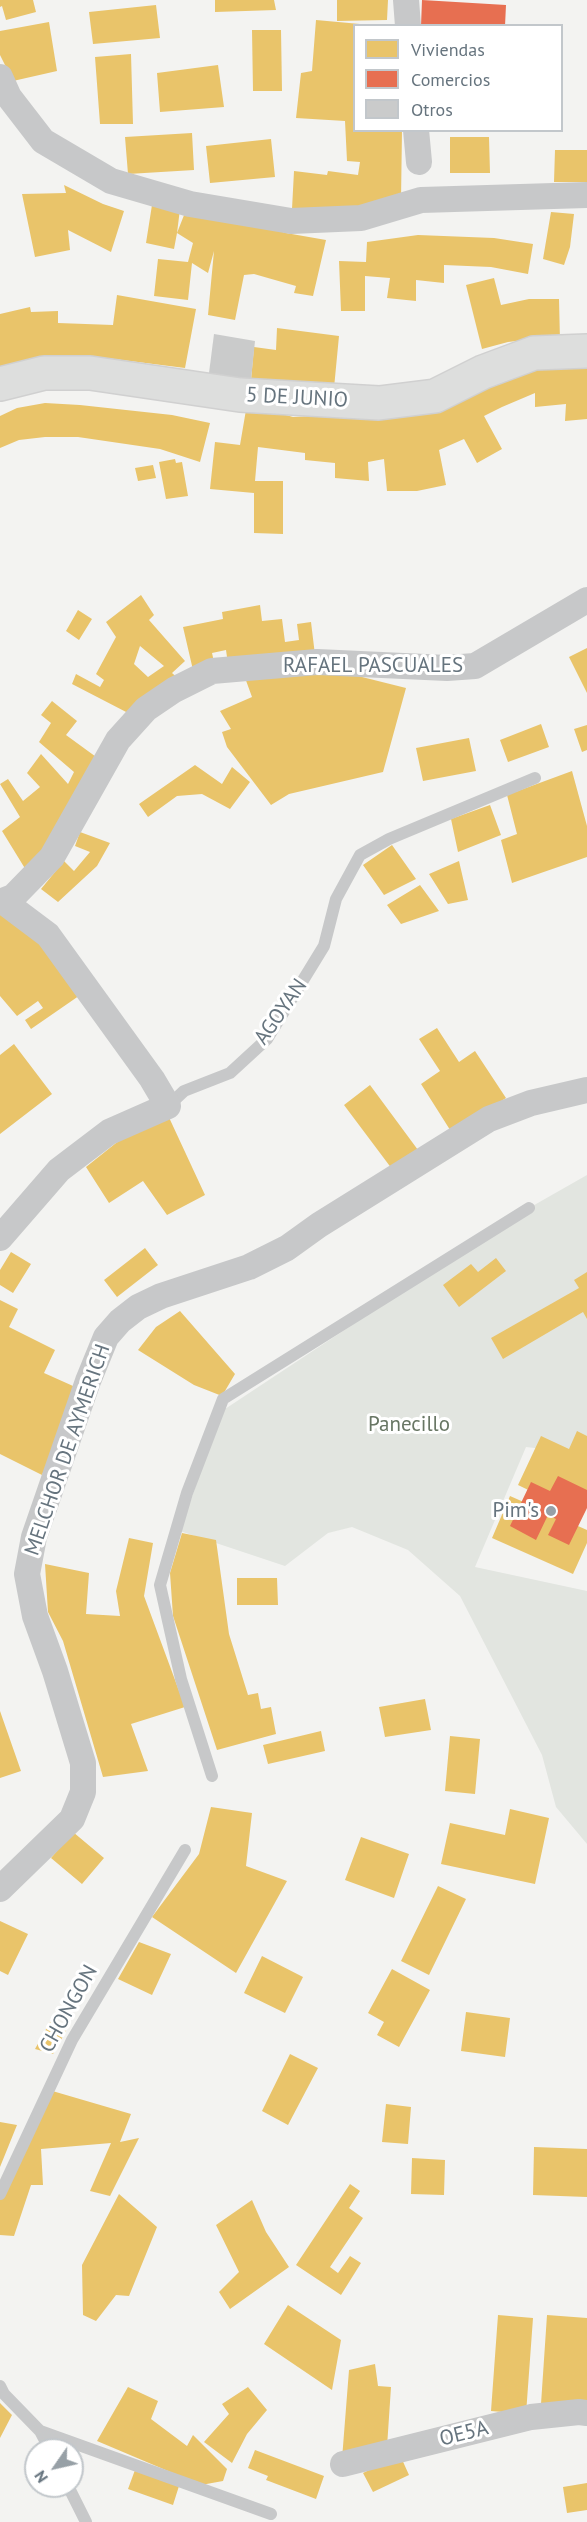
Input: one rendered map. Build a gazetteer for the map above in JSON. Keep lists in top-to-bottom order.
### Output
{
  "streets": {
    "street": [
      "5 DE JUNIO",
      "RAFAEL PASCUALES",
      "AGOYAN",
      "MELCHOR DE AYMERICH",
      "OE5A"
    ],
    "lane": ["CHONGON"]
  },
  "parks": ["Panecillo"],
  "places": ["Pim's"],
  "legend": ["Viviendas", "Comercios", "Otros"],
  "north": "bottom left"
}
